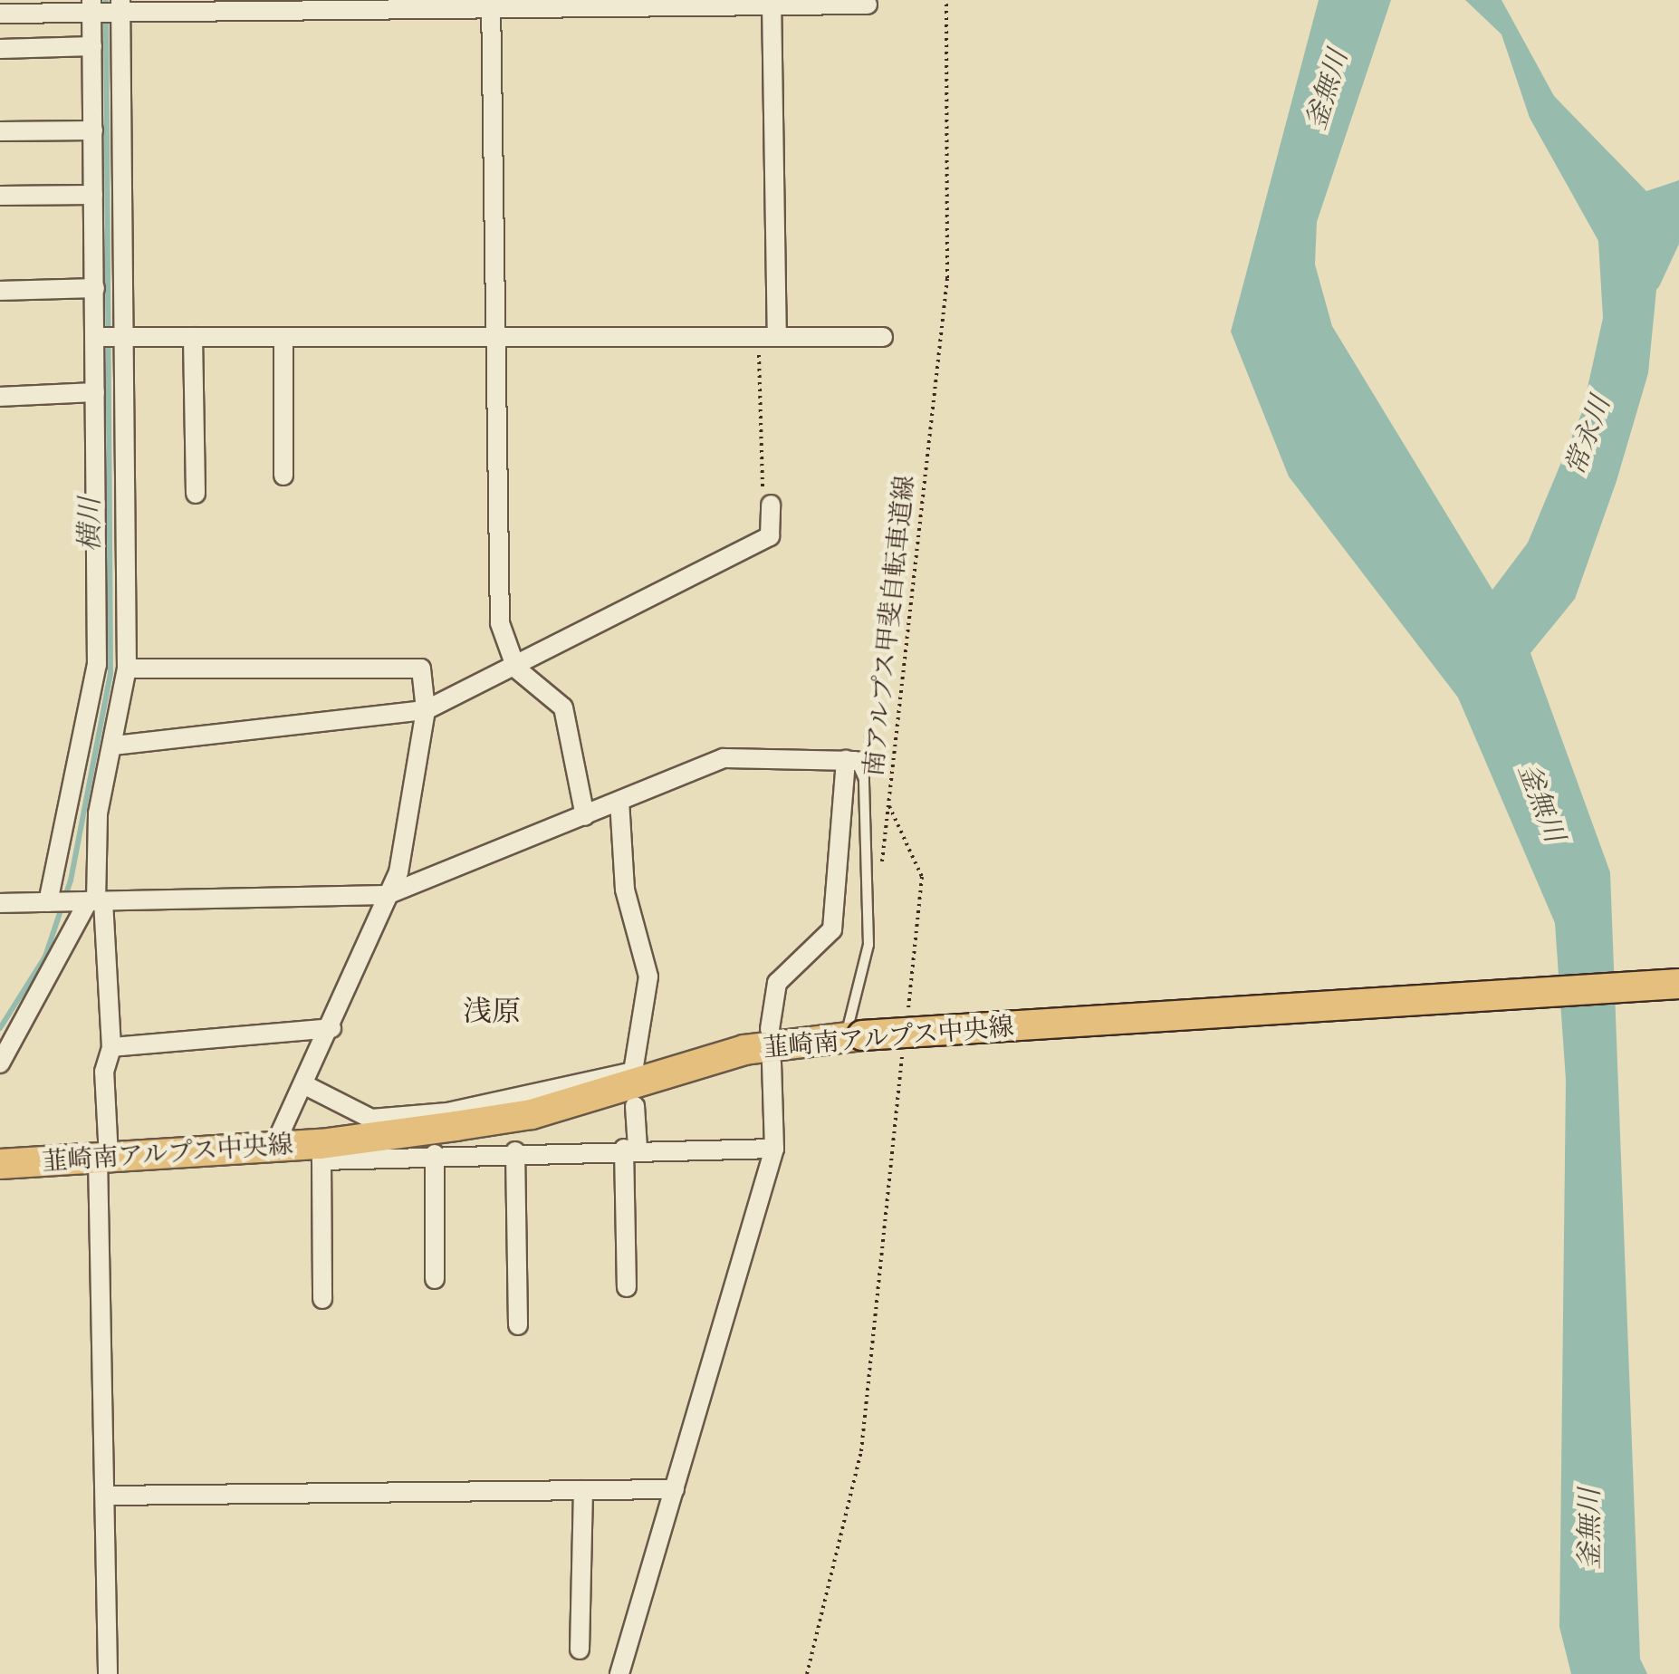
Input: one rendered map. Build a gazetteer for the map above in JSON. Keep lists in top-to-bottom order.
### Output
{
  "streets": {
    "main road": ["韮崎南アルプス中央線"],
    "path": ["南アルプス甲斐自転車道線"]
  },
  "districts": ["浅原"],
  "water": ["釜無川", "常永川", "横川"]
}
